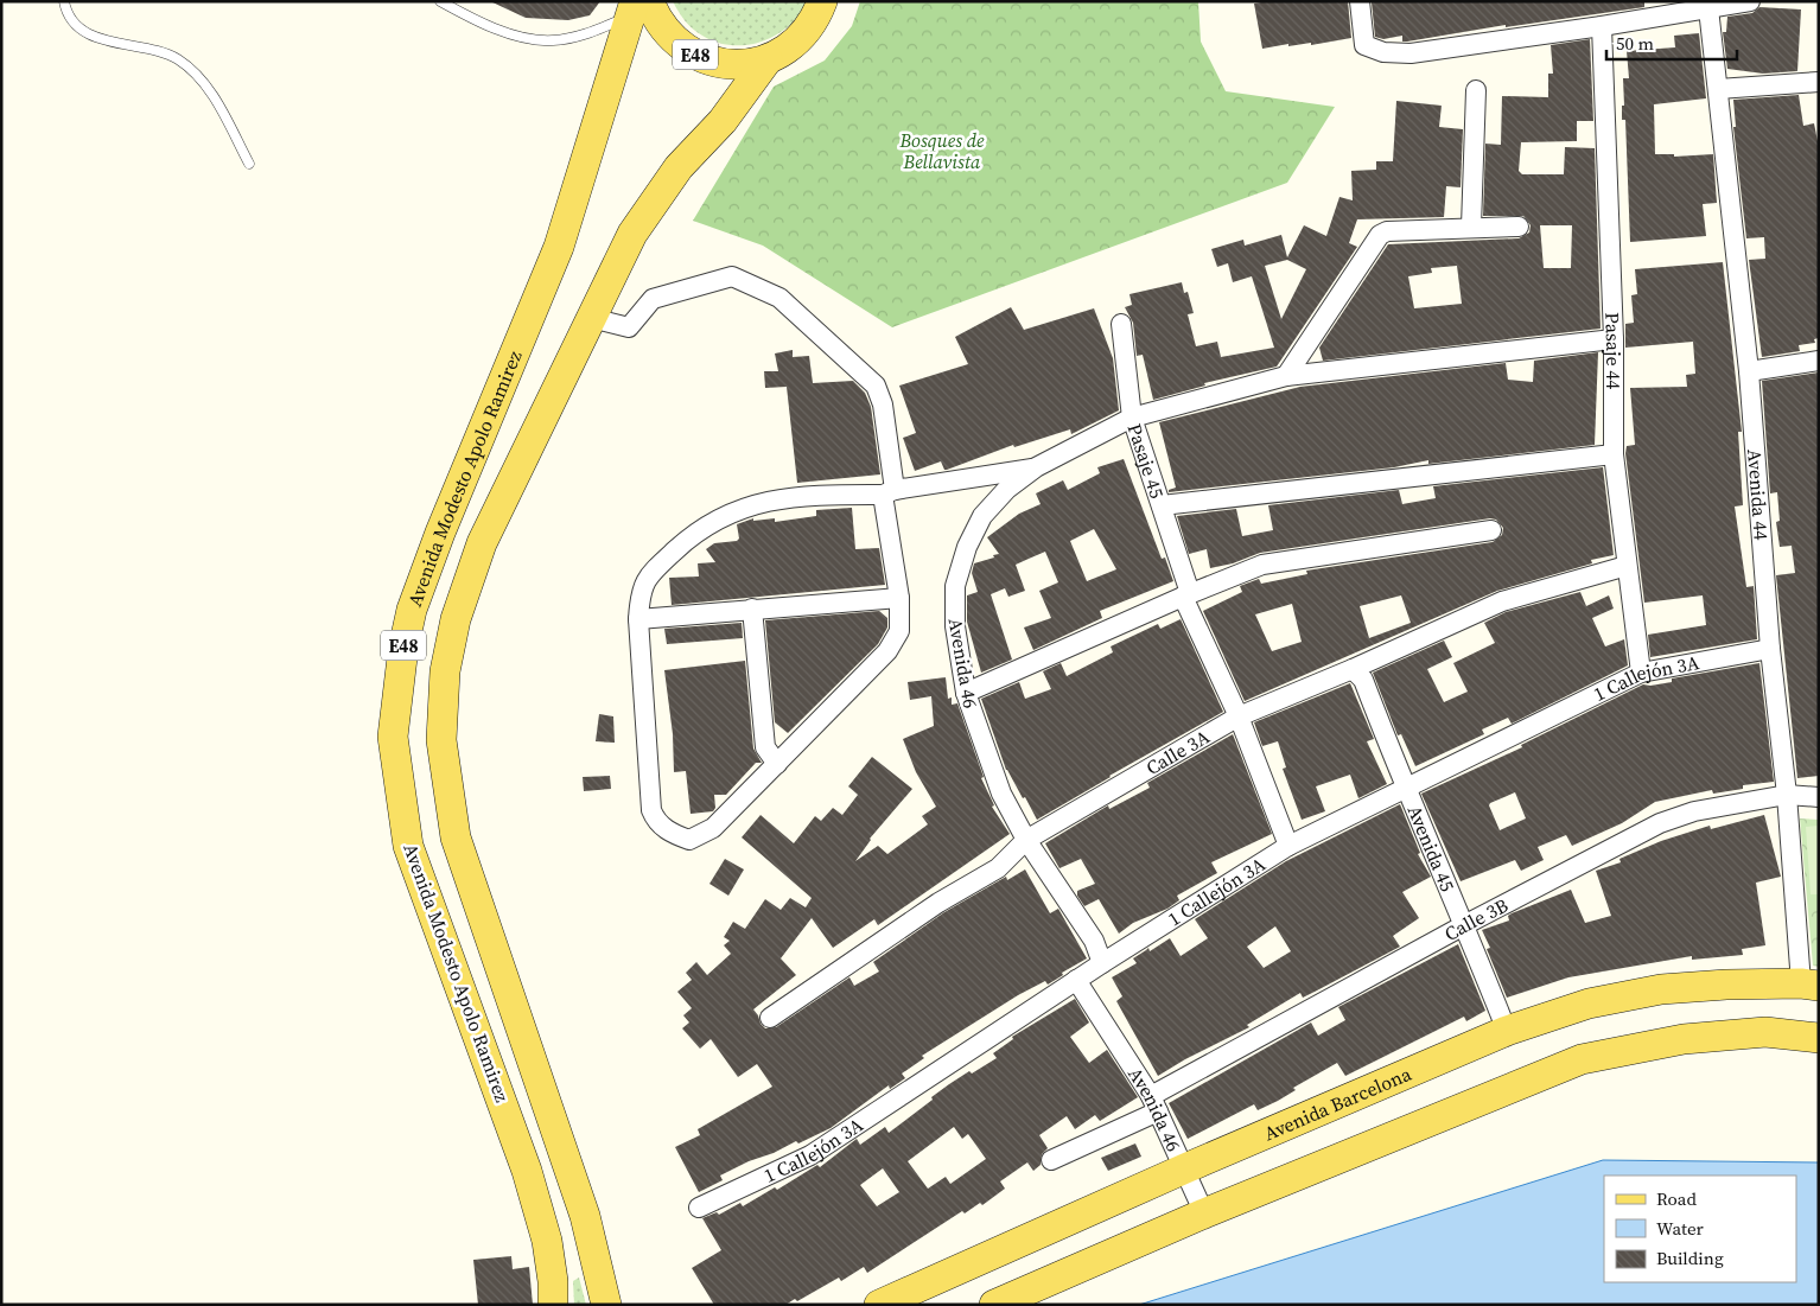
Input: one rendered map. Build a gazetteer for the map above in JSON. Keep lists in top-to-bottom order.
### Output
{
  "streets": {
    "main road": ["E48", "Avenida Modesto Apolo Ramirez", "Avenida Barcelona"],
    "street": [
      "Pasaje 44",
      "Pasaje 45",
      "Avenida 44",
      "Avenida 46",
      "1 Callejón 3A",
      "Calle 3A",
      "Avenida 45",
      "Calle 3B"
    ]
  },
  "crossings": [
    ["E48", "Avenida Modesto Apolo Ramirez"],
    ["Pasaje 44", "Avenida 46"],
    ["Pasaje 44", "1 Callejón 3A"],
    ["Pasaje 44", "Calle 3A"],
    ["Pasaje 45", "Avenida 46"],
    ["Pasaje 45", "1 Callejón 3A"],
    ["Pasaje 45", "Calle 3A"],
    ["Avenida 44", "1 Callejón 3A"],
    ["Avenida 44", "Calle 3B"],
    ["Avenida 44", "Avenida Barcelona"],
    ["Avenida 46", "1 Callejón 3A"],
    ["Avenida 46", "Calle 3A"],
    ["Avenida 46", "Calle 3B"],
    ["Avenida 46", "Avenida Barcelona"],
    ["1 Callejón 3A", "Avenida 45"],
    ["Calle 3A", "Avenida 45"],
    ["Avenida 45", "Calle 3B"],
    ["Avenida 45", "Avenida Barcelona"]
  ],
  "parks": ["Bosques de Bellavista"],
  "legend": ["Road", "Water", "Building"],
  "scale_bar": "50 m"
}
